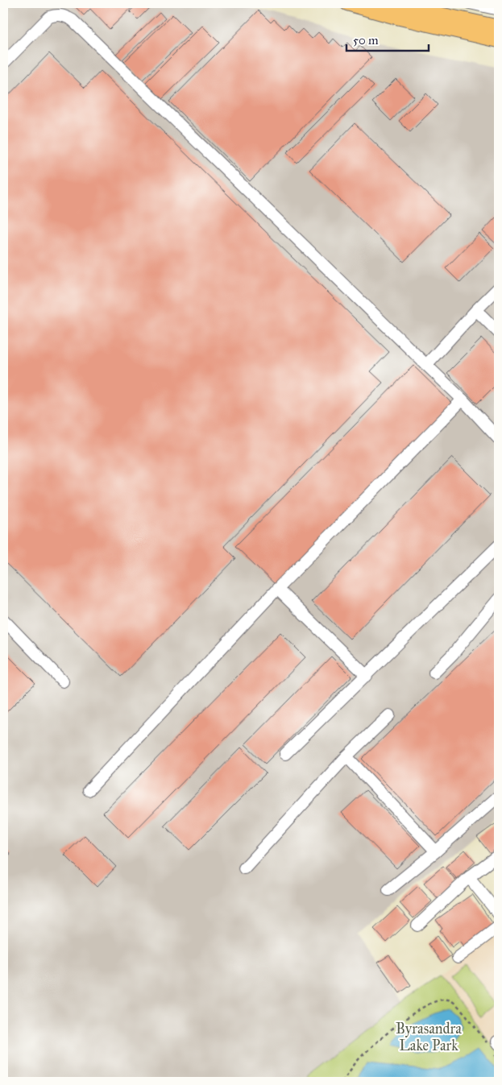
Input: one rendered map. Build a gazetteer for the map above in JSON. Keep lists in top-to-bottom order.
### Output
{
  "parks": ["Byrasandra Lake Park"],
  "scale_bar": "50 m"
}
